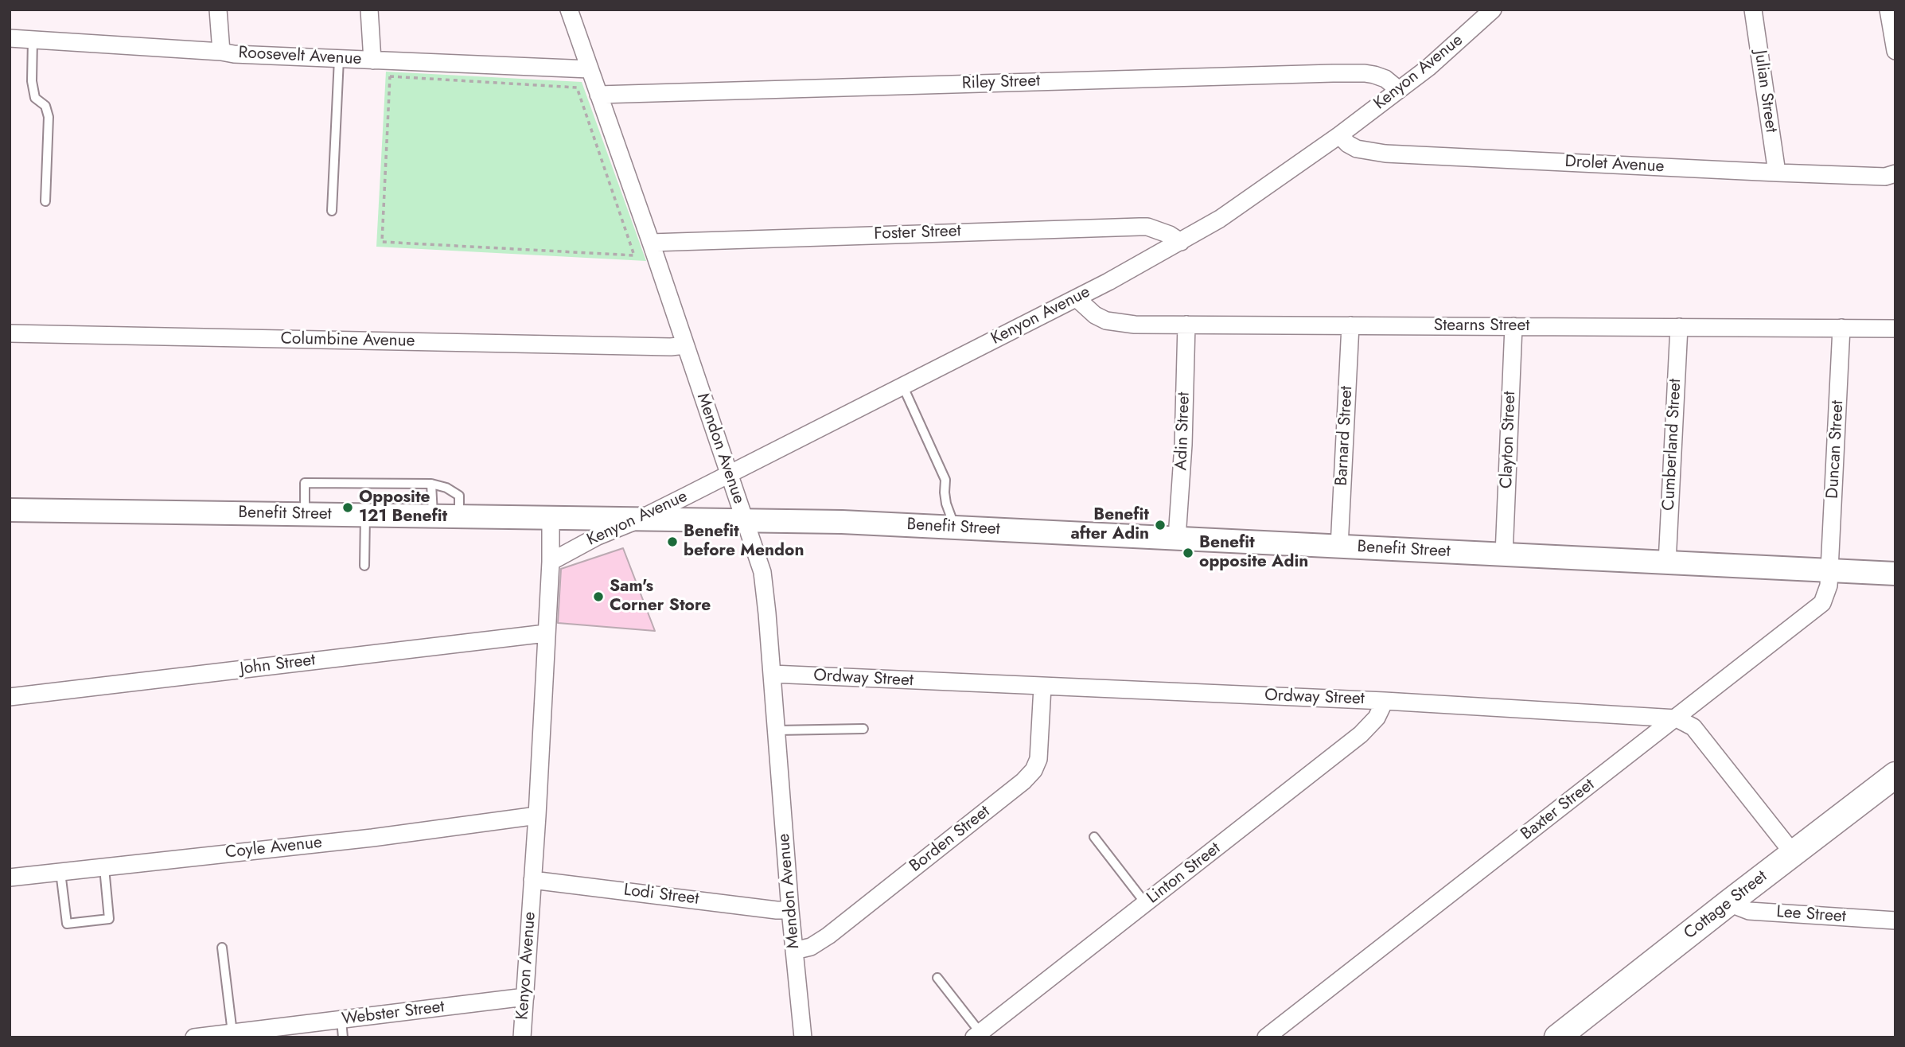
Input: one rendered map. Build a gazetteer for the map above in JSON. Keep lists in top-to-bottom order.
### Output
{
  "streets": {
    "main road": ["Cottage Street"],
    "street": [
      "Roosevelt Avenue",
      "Kenyon Avenue",
      "Riley Street",
      "Julian Street",
      "Drolet Avenue",
      "Foster Street",
      "Stearns Street",
      "Columbine Avenue",
      "Adin Street",
      "Barnard Street",
      "Clayton Street",
      "Cumberland Street",
      "Mendon Avenue",
      "Duncan Street",
      "Benefit Street",
      "John Street",
      "Ordway Street",
      "Baxter Street",
      "Borden Street",
      "Coyle Avenue",
      "Linton Street",
      "Lodi Street",
      "Lee Street",
      "Webster Street"
    ]
  },
  "crossings": [
    ["Roosevelt Avenue", "Mendon Avenue"],
    ["Kenyon Avenue", "Riley Street"],
    ["Kenyon Avenue", "Drolet Avenue"],
    ["Kenyon Avenue", "Foster Street"],
    ["Kenyon Avenue", "Stearns Street"],
    ["Kenyon Avenue", "Mendon Avenue"],
    ["Kenyon Avenue", "Benefit Street"],
    ["Kenyon Avenue", "John Street"],
    ["Kenyon Avenue", "Coyle Avenue"],
    ["Kenyon Avenue", "Lodi Street"],
    ["Kenyon Avenue", "Webster Street"],
    ["Riley Street", "Mendon Avenue"],
    ["Julian Street", "Drolet Avenue"],
    ["Foster Street", "Mendon Avenue"],
    ["Stearns Street", "Adin Street"],
    ["Stearns Street", "Barnard Street"],
    ["Stearns Street", "Clayton Street"],
    ["Stearns Street", "Cumberland Street"],
    ["Stearns Street", "Duncan Street"],
    ["Columbine Avenue", "Mendon Avenue"],
    ["Adin Street", "Benefit Street"],
    ["Barnard Street", "Benefit Street"],
    ["Clayton Street", "Benefit Street"],
    ["Cumberland Street", "Benefit Street"],
    ["Mendon Avenue", "Benefit Street"],
    ["Mendon Avenue", "Ordway Street"],
    ["Mendon Avenue", "Borden Street"],
    ["Mendon Avenue", "Lodi Street"],
    ["Duncan Street", "Benefit Street"],
    ["Duncan Street", "Baxter Street"],
    ["Benefit Street", "Baxter Street"],
    ["Ordway Street", "Baxter Street"],
    ["Ordway Street", "Borden Street"],
    ["Ordway Street", "Linton Street"],
    ["Cottage Street", "Lee Street"]
  ],
  "places": [
    "Opposite 121 Benefit",
    "Benefit after Adin",
    "Benefit before Mendon",
    "Benefit opposite Adin",
    "Sam's Corner Store"
  ]
}
